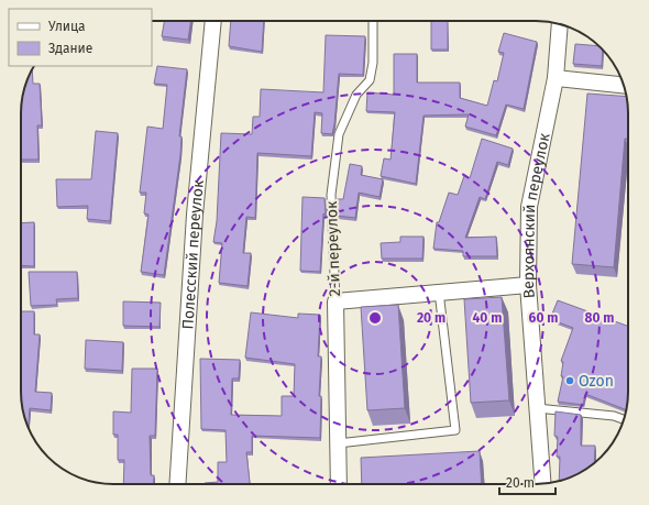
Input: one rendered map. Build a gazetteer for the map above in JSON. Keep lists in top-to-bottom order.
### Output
{
  "streets": {
    "street": ["Верхоянский переулок", "2-й переулок", "Полесский переулок"]
  },
  "places": ["Ozon"],
  "legend": ["Улица", "Здание"],
  "scale_bar": "20 m",
  "rings": [
    "20 m",
    "40 m",
    "60 m",
    "80 m"
  ]
}
